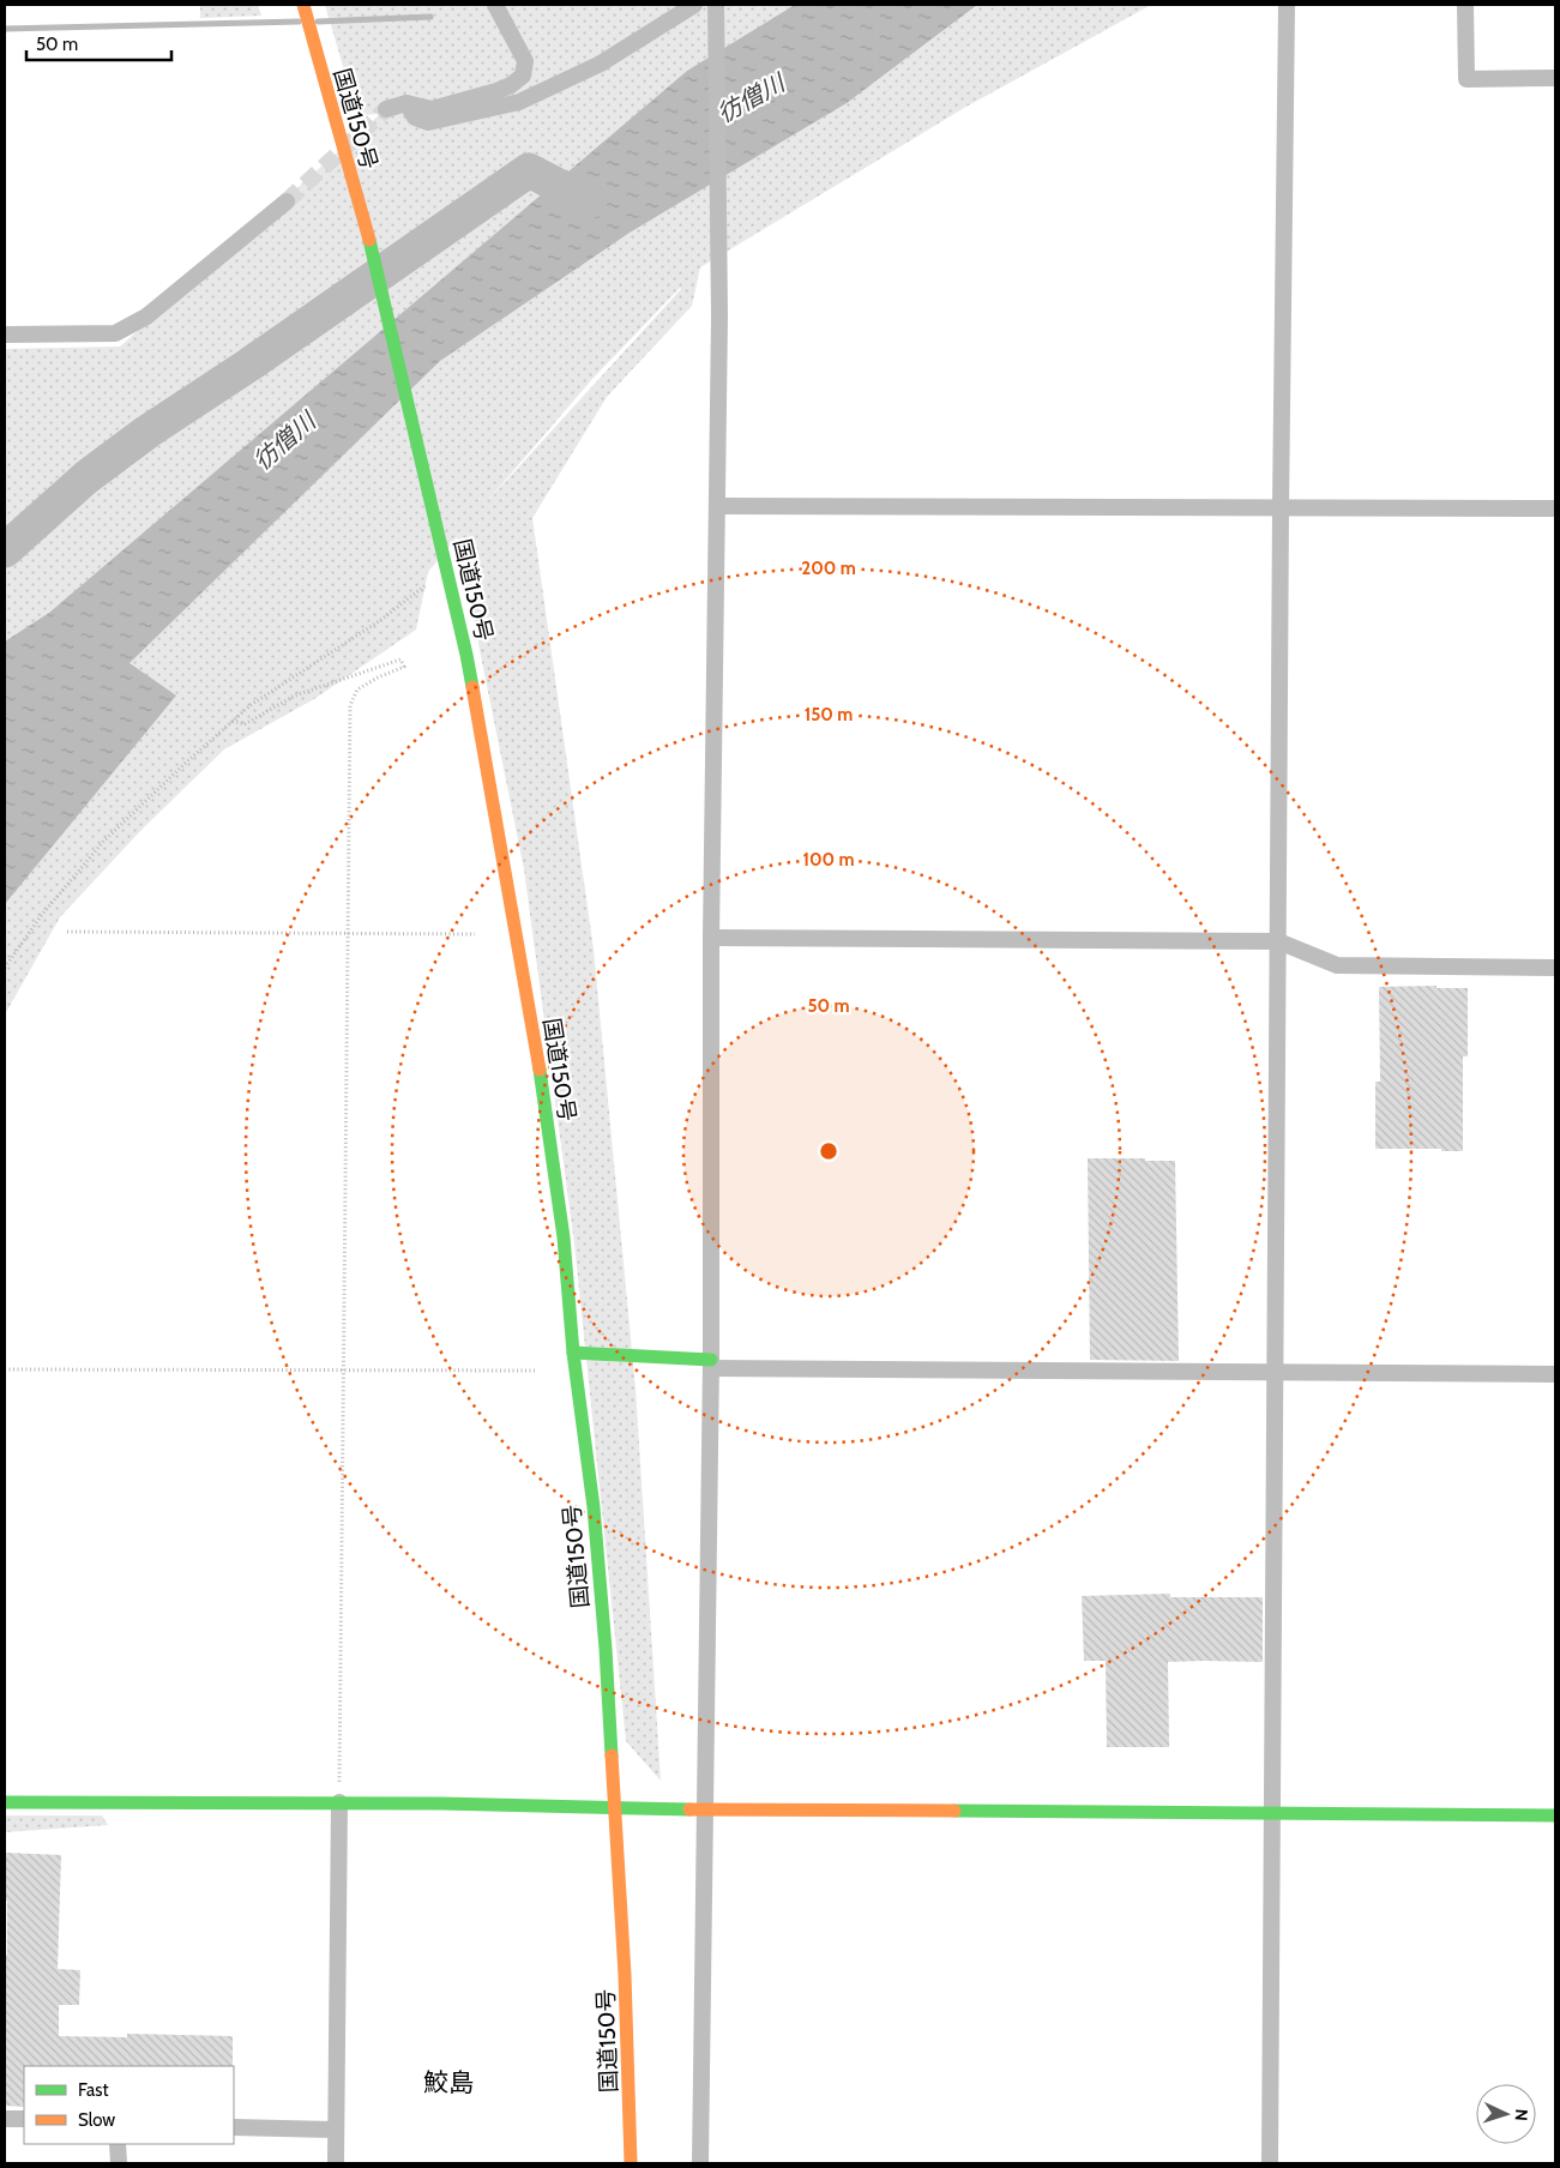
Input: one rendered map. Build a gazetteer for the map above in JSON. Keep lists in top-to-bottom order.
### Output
{
  "streets": {
    "main road": ["国道150号"]
  },
  "districts": ["鮫島"],
  "water": ["彷僧川"],
  "legend": ["Fast", "Slow"],
  "scale_bar": "50 m",
  "north": "right",
  "rings": [
    "200 m",
    "150 m",
    "100 m",
    "50 m"
  ]
}
